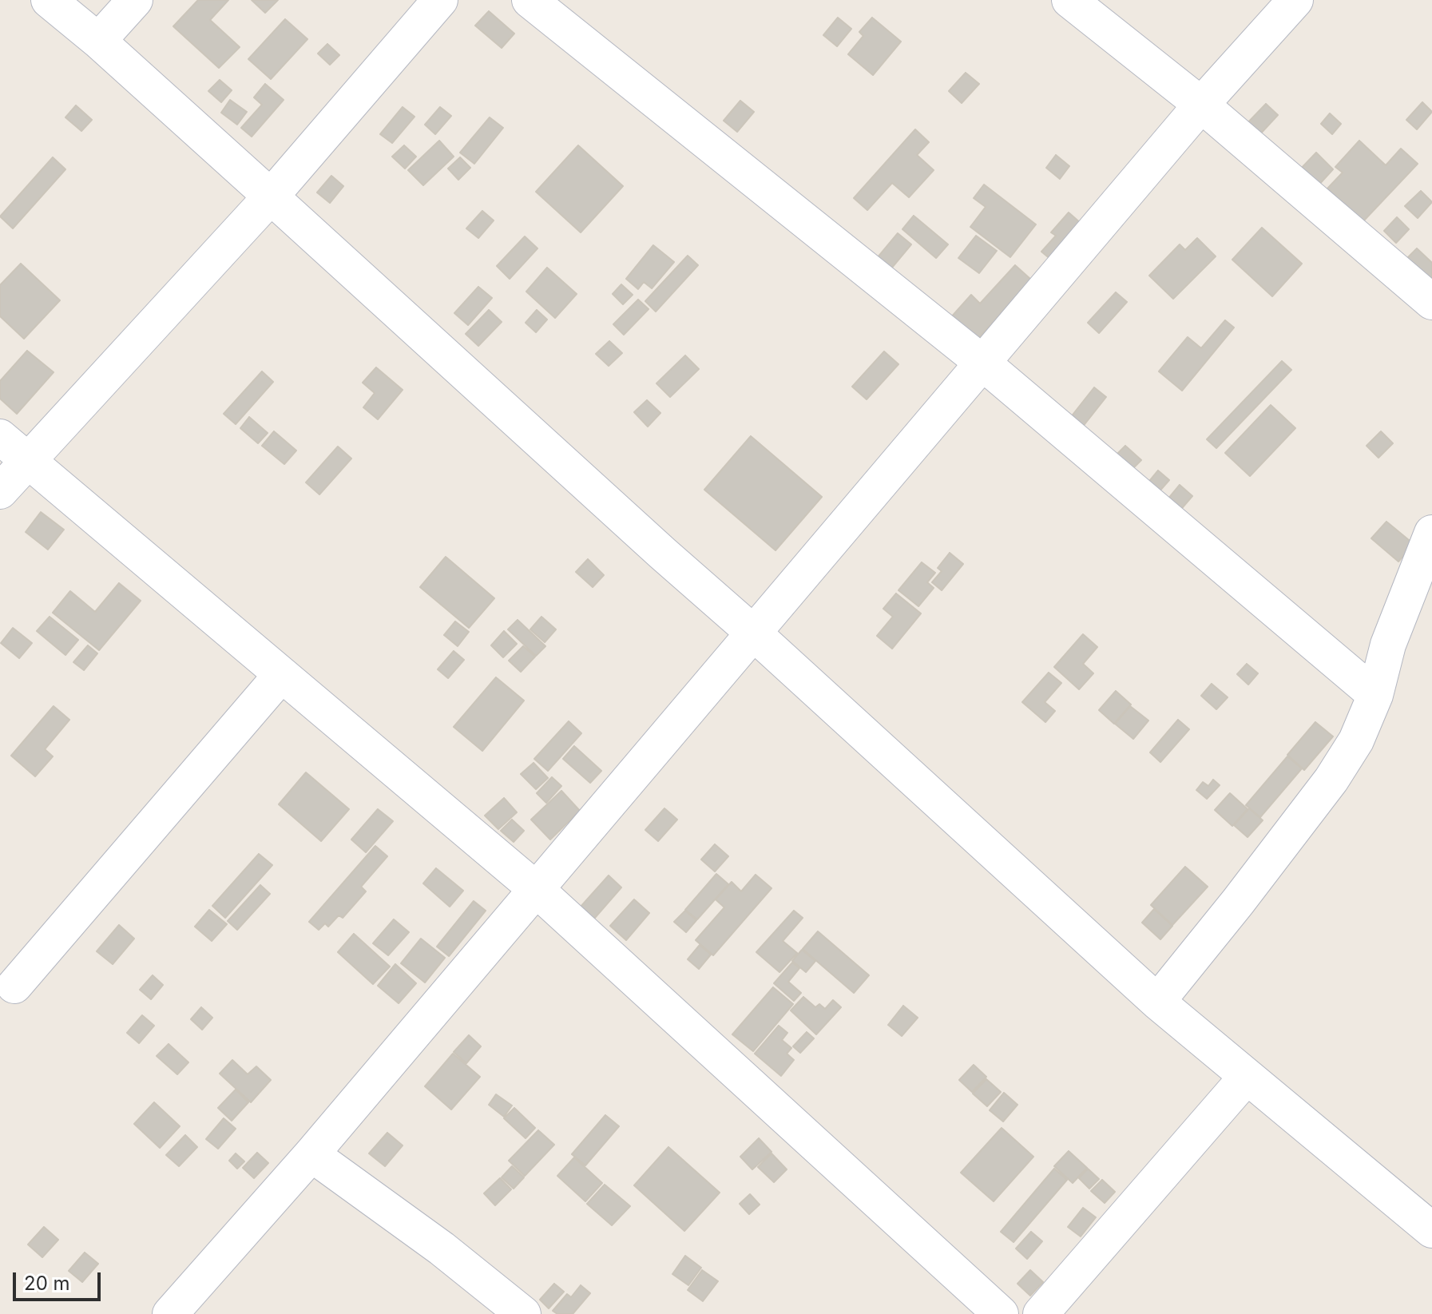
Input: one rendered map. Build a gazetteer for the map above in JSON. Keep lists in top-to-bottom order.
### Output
{
  "scale_bar": "20 m"
}
